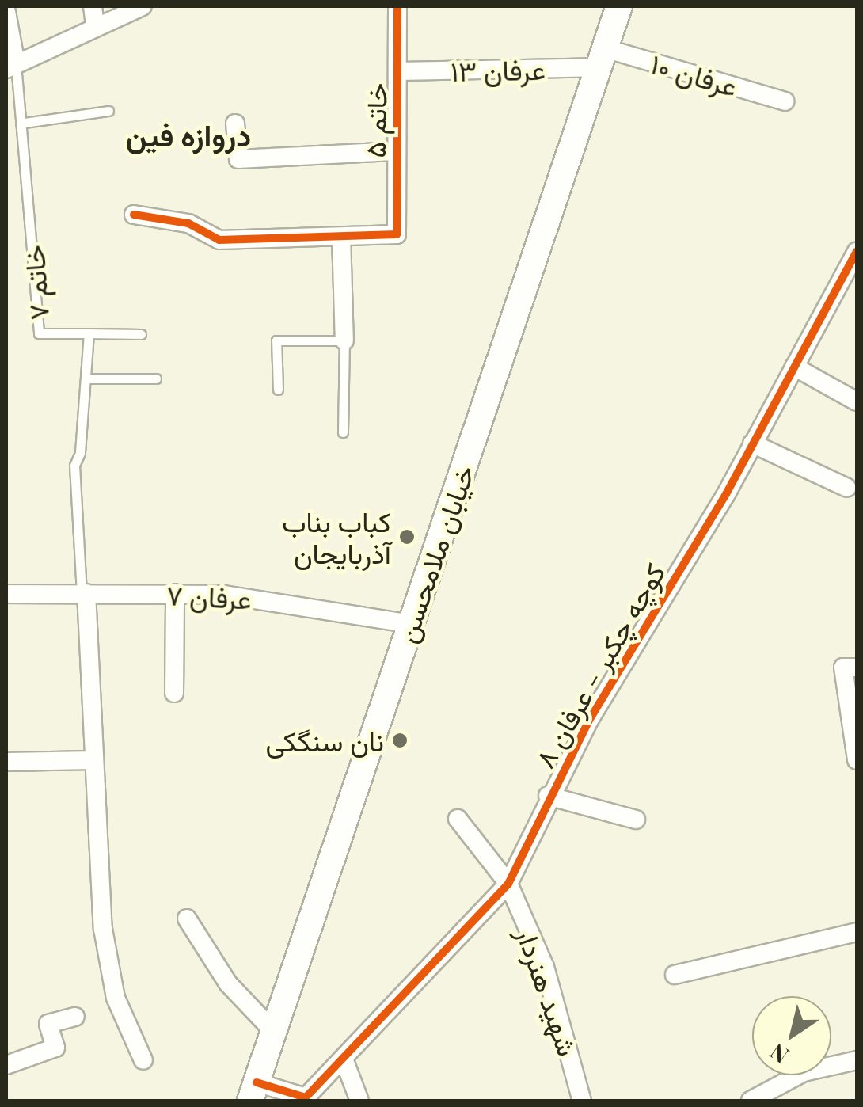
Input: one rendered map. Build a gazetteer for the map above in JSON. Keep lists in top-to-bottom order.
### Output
{
  "streets": {
    "main road": ["خیابان ملامحسن"],
    "street": [
      "عرفان ۱۳",
      "عرفان ۱۰",
      "خاتم ۵",
      "عرفان ۷",
      "کوچه چکبر - عرفان ۸",
      "شهید هنردار"
    ],
    "lane": ["خاتم ۷"]
  },
  "crossings": [
    ["عرفان ۱۳", "عرفان ۱۰"],
    ["عرفان ۱۳", "خاتم ۵"],
    ["عرفان ۱۳", "خیابان ملامحسن"],
    ["عرفان ۱۰", "خیابان ملامحسن"],
    ["خاتم ۷", "عرفان ۷"],
    ["خیابان ملامحسن", "عرفان ۷"],
    ["خیابان ملامحسن", "کوچه چکبر - عرفان ۸"],
    ["کوچه چکبر - عرفان ۸", "شهید هنردار"]
  ],
  "districts": ["دروازه فین"],
  "places": ["کباب بناب آذربایجان", "نان سنگکی"],
  "north": "bottom left"
}
